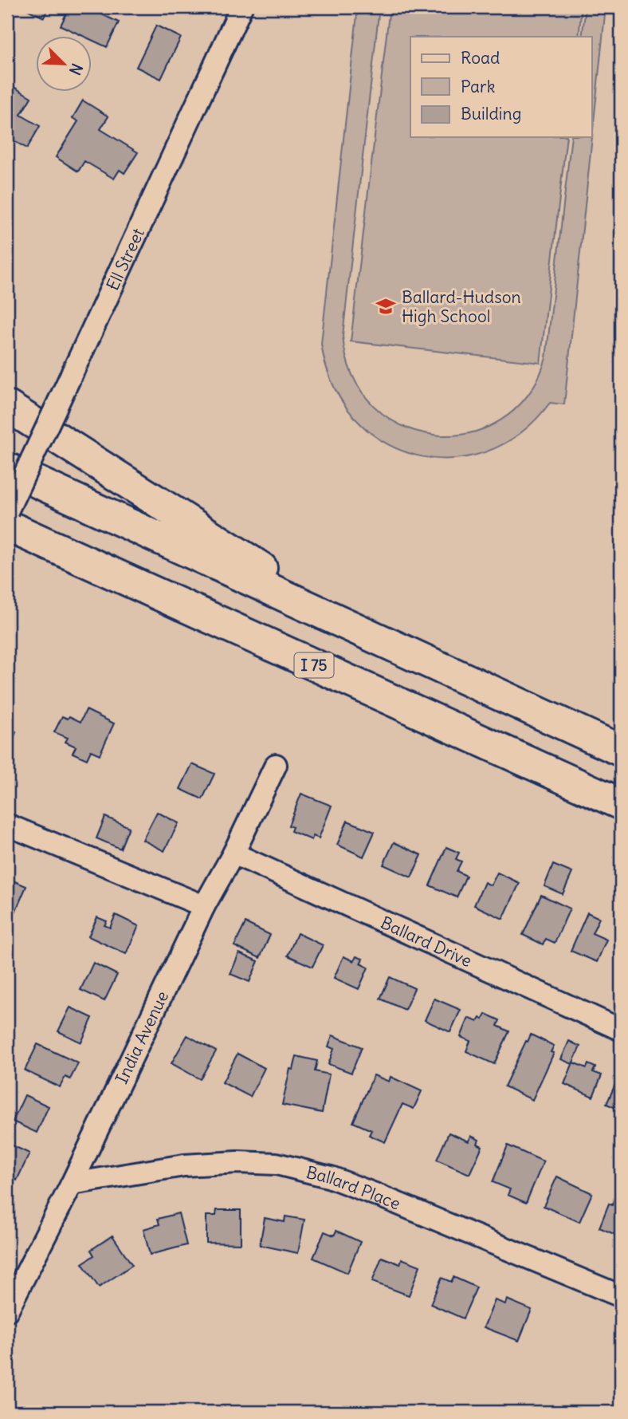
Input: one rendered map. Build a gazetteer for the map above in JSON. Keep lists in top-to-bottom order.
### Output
{
  "streets": {
    "highway": ["I 75"],
    "street": [
      "Ell Street",
      "Ballard Drive",
      "India Avenue",
      "Ballard Place"
    ]
  },
  "crossings": [
    ["Ballard Drive", "India Avenue"],
    ["India Avenue", "Ballard Place"]
  ],
  "places": {
    "school or university": ["Ballard-Hudson High School"]
  },
  "legend": ["Road", "Park", "Building"],
  "north": "bottom right"
}
